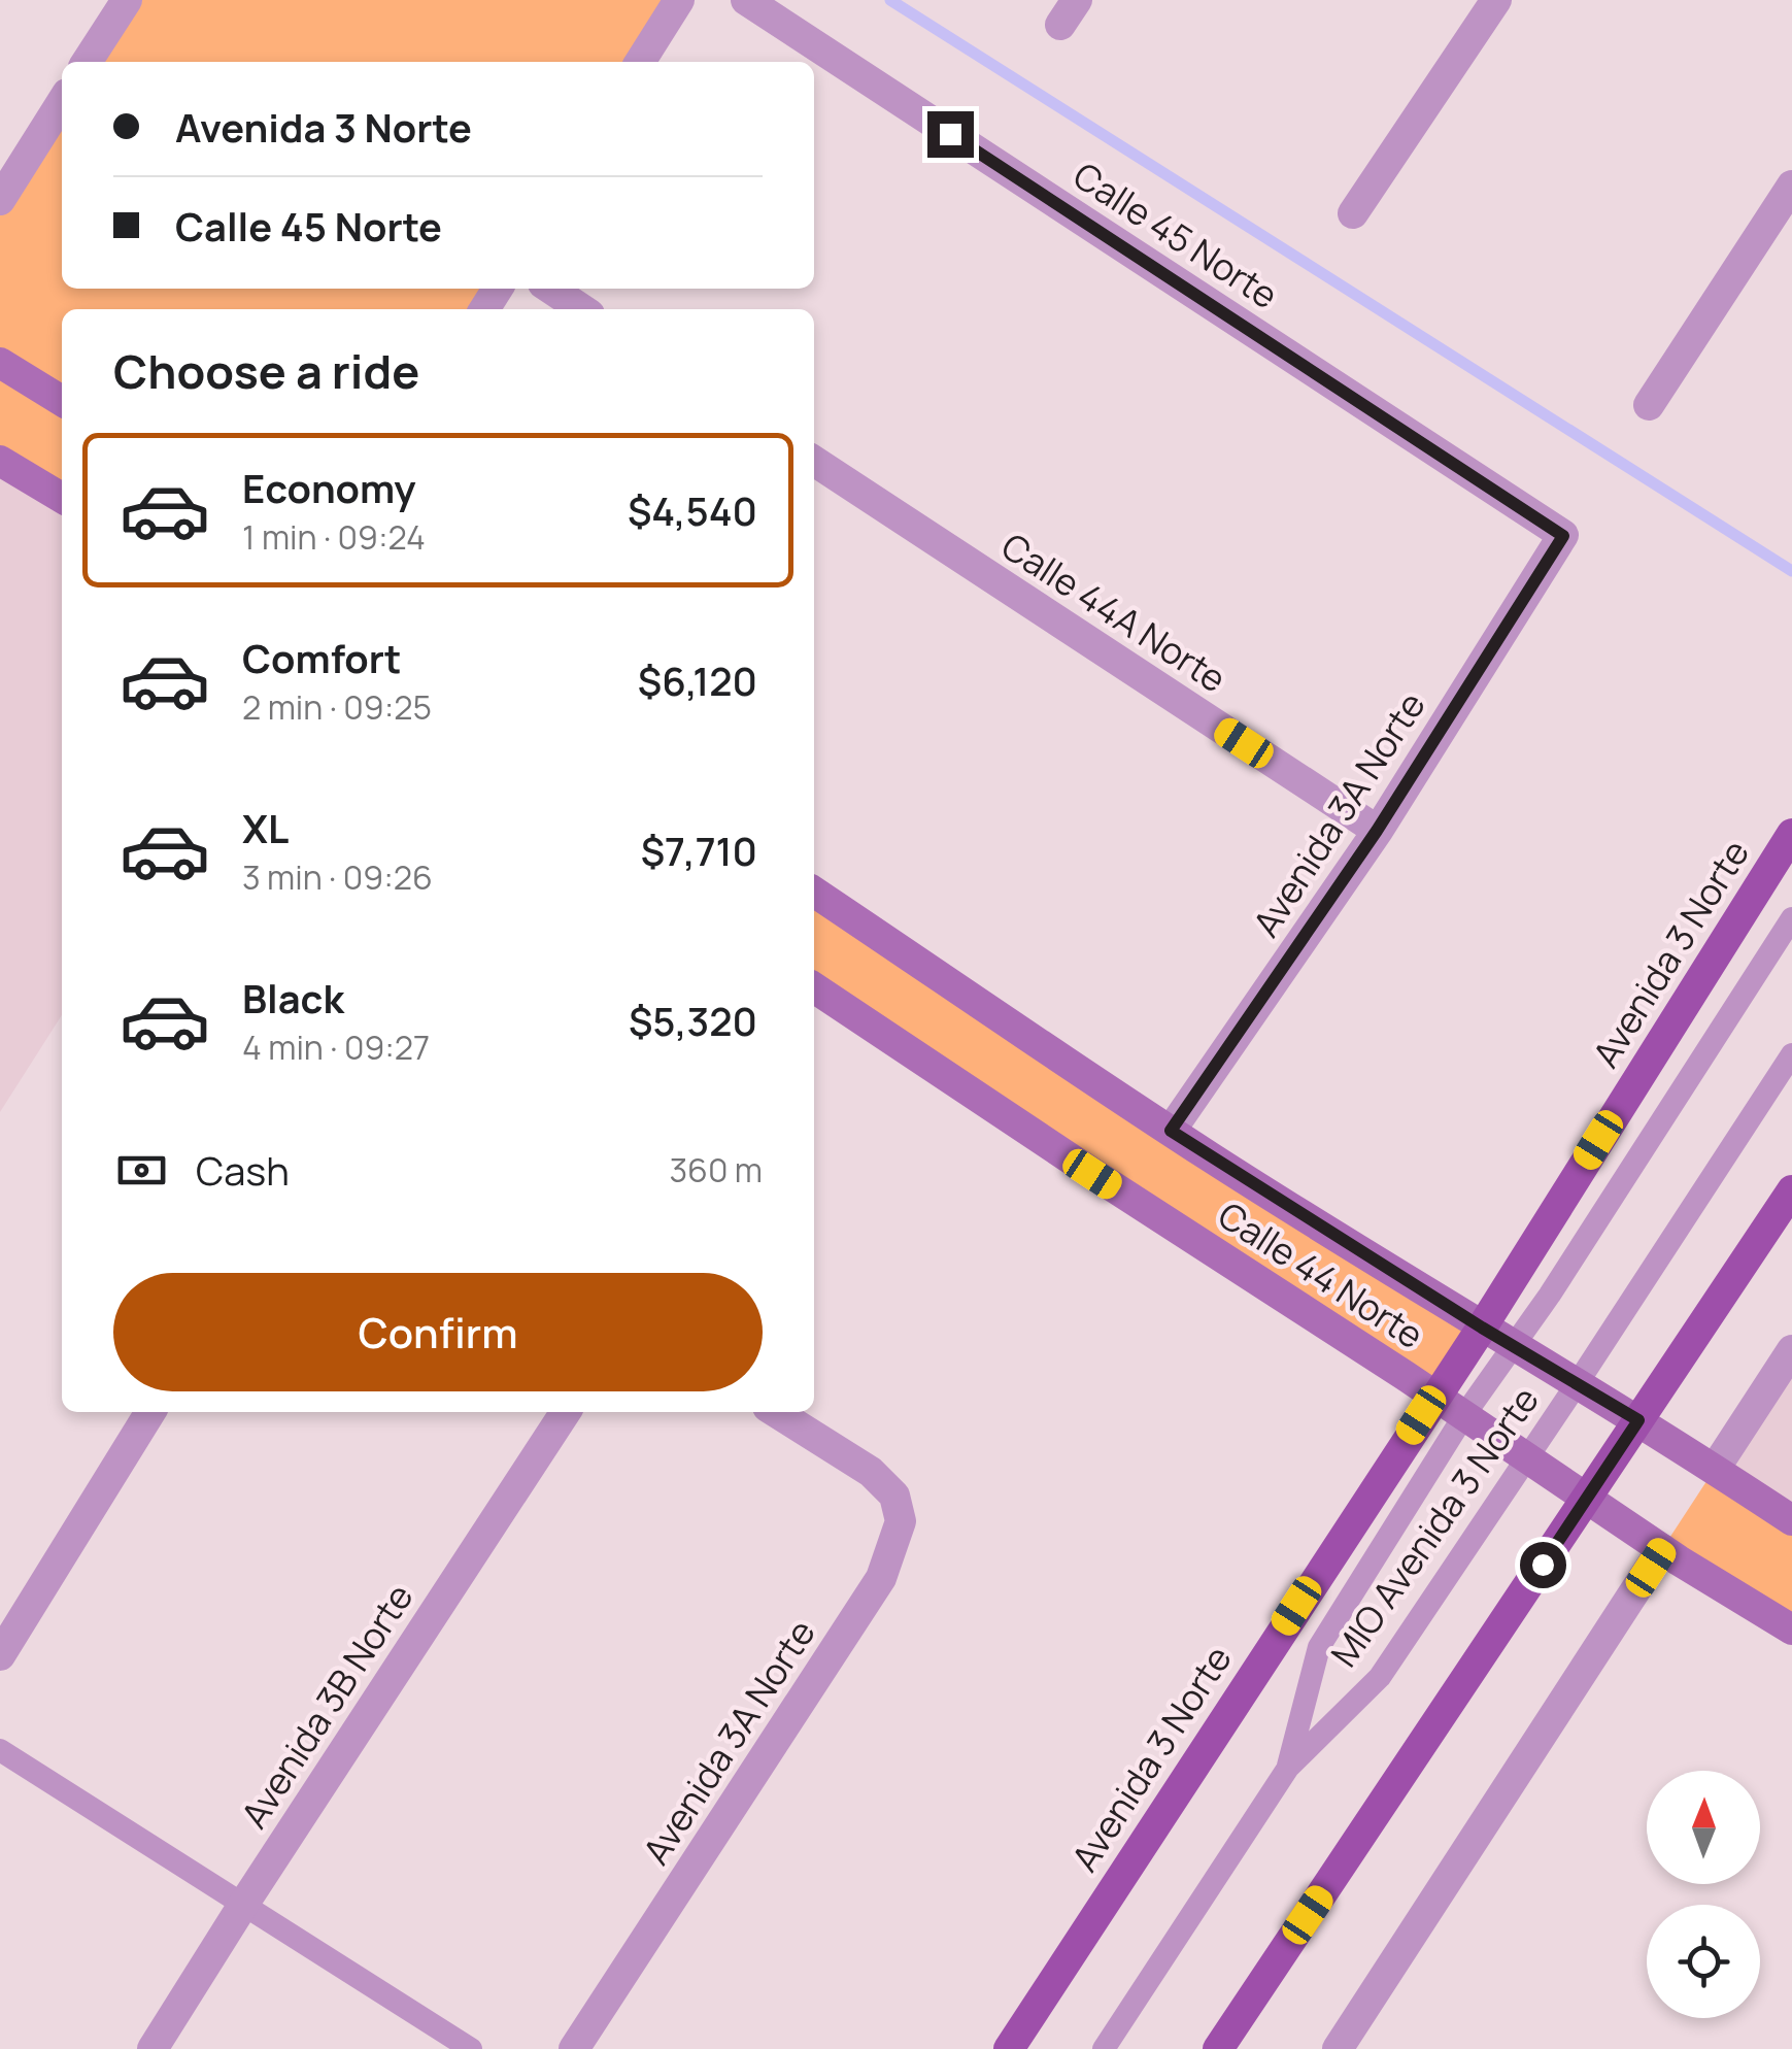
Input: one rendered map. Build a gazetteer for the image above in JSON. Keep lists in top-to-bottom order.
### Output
{
  "streets": {
    "main road": ["Avenida 3 Norte", "Calle 44 Norte"],
    "street": [
      "Calle 45 Norte",
      "Calle 44A Norte",
      "Avenida 3A Norte",
      "Avenida 3B Norte"
    ],
    "lane": ["MIO Avenida 3 Norte"]
  },
  "crossings": [
    ["Calle 45 Norte", "Avenida 3A Norte"],
    ["Calle 44A Norte", "Avenida 3A Norte"],
    ["Avenida 3A Norte", "Calle 44 Norte"],
    ["Avenida 3 Norte", "Calle 44 Norte"],
    ["Calle 44 Norte", "MIO Avenida 3 Norte"]
  ],
  "north": "top",
  "page": {
    "banner": ["Avenida 3 Norte", "Calle 45 Norte"],
    "heading": "Choose a ride",
    "list": [
      {
        "name": "Economy",
        "note": "1 min · 09:24",
        "value": "$4,540"
      },
      {
        "name": "Comfort",
        "note": "2 min · 09:25",
        "value": "$6,120"
      },
      {
        "name": "XL",
        "note": "3 min · 09:26",
        "value": "$7,710"
      },
      {
        "name": "Black",
        "note": "4 min · 09:27",
        "value": "$5,320"
      }
    ],
    "pay": ["Cash", "360 m"],
    "buttons": "Confirm"
  }
}
